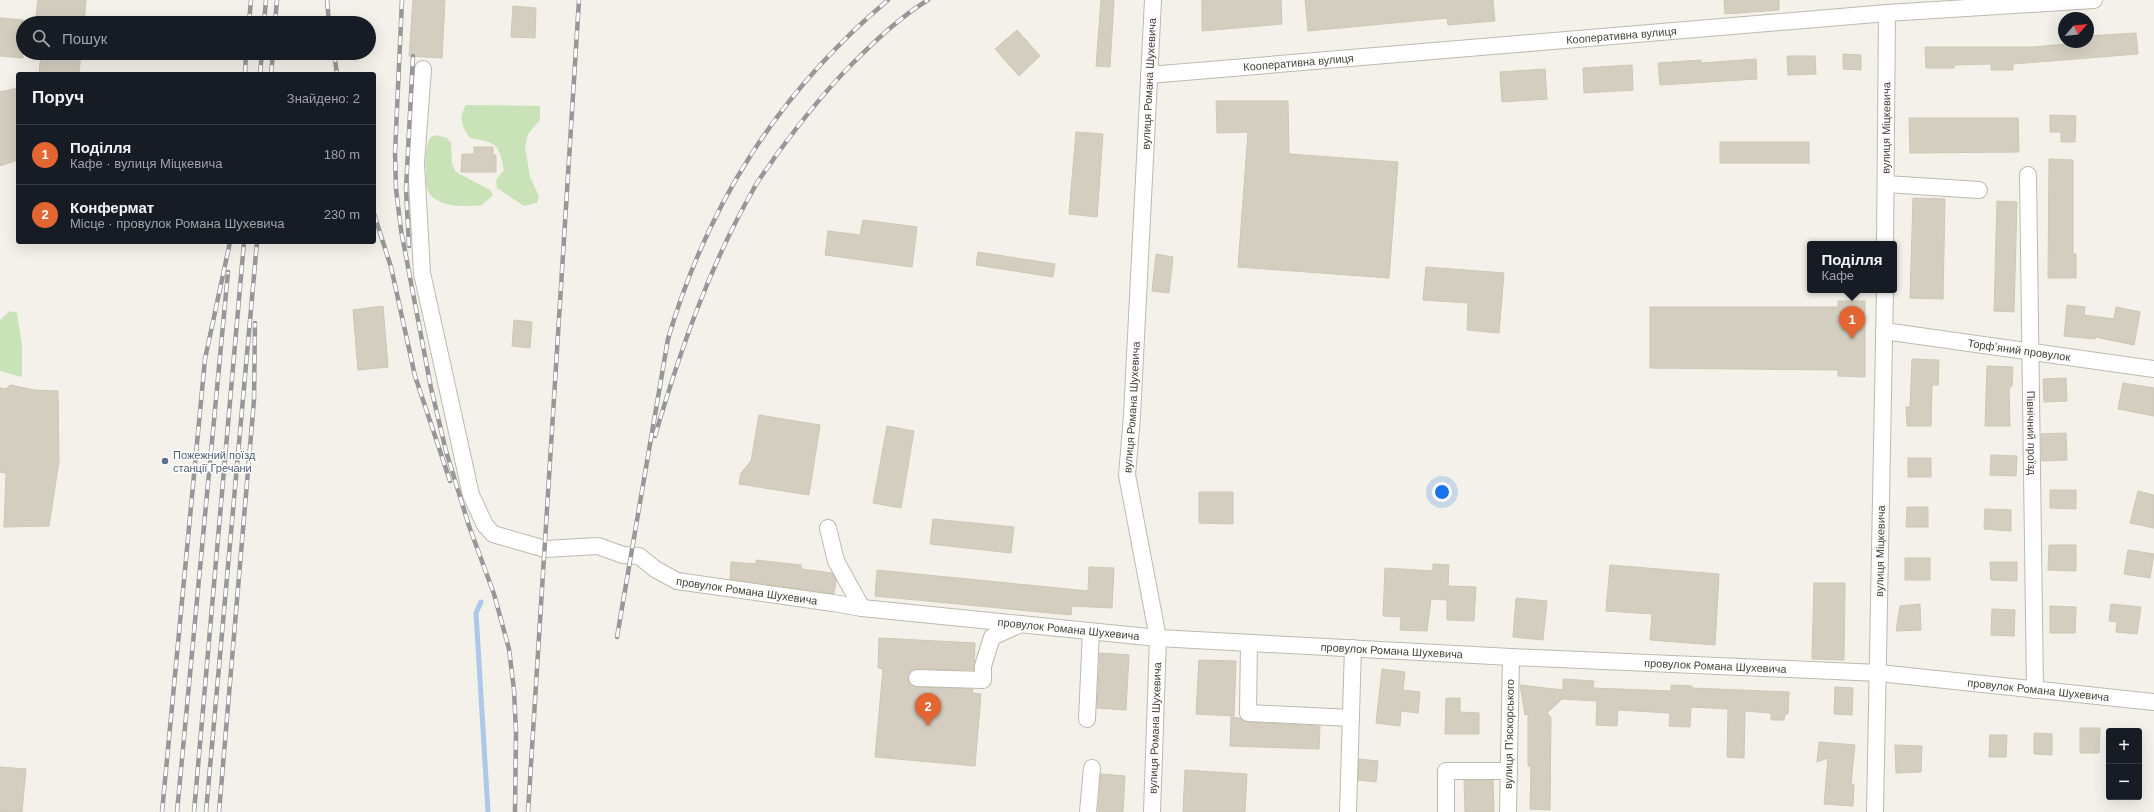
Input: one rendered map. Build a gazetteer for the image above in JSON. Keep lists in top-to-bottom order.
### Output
{
  "streets": {
    "street": [
      "Кооперативна вулиця",
      "вулиця Романа Шухевича",
      "вулиця Міцкевича",
      "Торфʼяний провулок",
      "Північний проїзд",
      "провулок Романа Шухевича",
      "вулиця Пʼяскорського"
    ]
  },
  "crossings": [
    ["Кооперативна вулиця", "вулиця Романа Шухевича"],
    ["Кооперативна вулиця", "вулиця Міцкевича"],
    ["вулиця Романа Шухевича", "провулок Романа Шухевича"],
    ["вулиця Міцкевича", "Торфʼяний провулок"],
    ["вулиця Міцкевича", "провулок Романа Шухевича"],
    ["Торфʼяний провулок", "Північний проїзд"],
    ["Північний проїзд", "провулок Романа Шухевича"],
    ["провулок Романа Шухевича", "вулиця Пʼяскорського"]
  ],
  "places": ["Пожежний поїзд станції Гречани"],
  "north": "top right",
  "page": {
    "search": "Пошук",
    "heading": ["Поруч", "Знайдено: 2"],
    "list": [
      {
        "mark": "1",
        "name": "Поділля",
        "note": "Кафе · вулиця Міцкевича",
        "value": "180 m"
      },
      {
        "mark": "2",
        "name": "Конфермат",
        "note": "Місце · провулок Романа Шухевича",
        "value": "230 m"
      }
    ],
    "popup": ["Поділля", "Кафе"],
    "pins": ["1", "2"],
    "map_buttons": ["+", "−"]
  }
}
